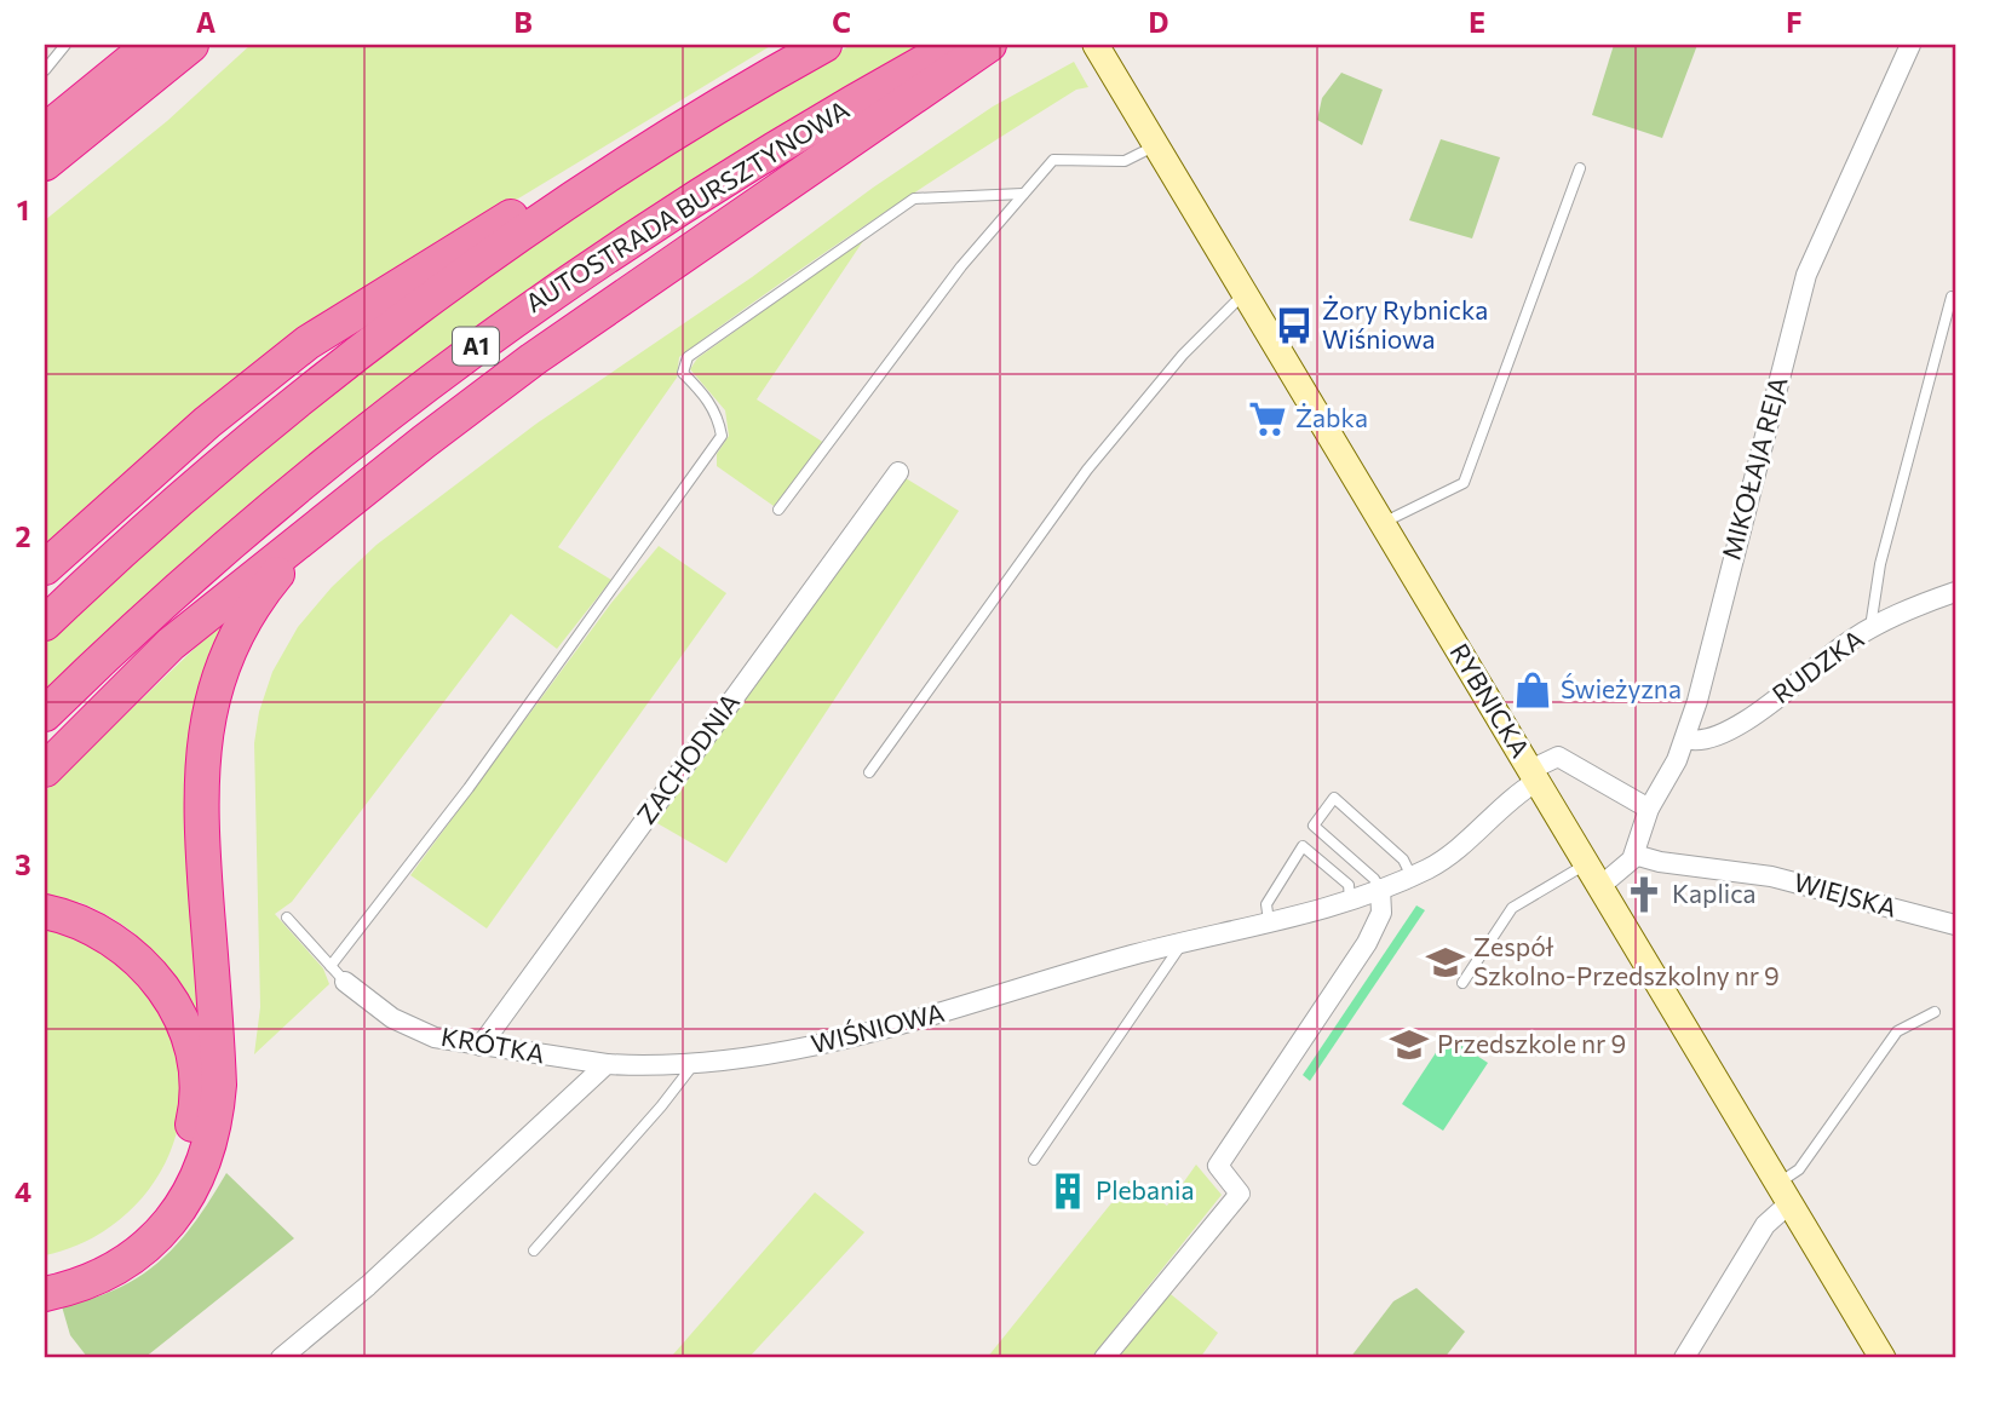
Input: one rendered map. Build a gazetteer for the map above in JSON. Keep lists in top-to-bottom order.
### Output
{
  "streets": {
    "highway": ["AUTOSTRADA BURSZTYNOWA", "A1"],
    "street": [
      "MIKOŁAJA REJA",
      "RUDZKA",
      "RYBNICKA",
      "ZACHODNIA",
      "WIEJSKA",
      "WIŚNIOWA",
      "KRÓTKA"
    ]
  },
  "crossings": [
    ["MIKOŁAJA REJA", "RUDZKA"],
    ["MIKOŁAJA REJA", "RYBNICKA"],
    ["MIKOŁAJA REJA", "WIEJSKA"],
    ["RYBNICKA", "WIŚNIOWA"],
    ["ZACHODNIA", "KRÓTKA"],
    ["WIŚNIOWA", "KRÓTKA"]
  ],
  "places": {
    "bus stop": ["Żory Rybnicka Wiśniowa"],
    "supermarket": ["Żabka"],
    "shop": ["Świeżyzna"],
    "church": ["Kaplica"],
    "school or university": ["Zespół Szkolno-Przedszkolny nr 9", "Przedszkole nr 9"],
    "building": ["Plebania"]
  },
  "grid": {
    "columns": [
      "A",
      "B",
      "C",
      "D",
      "E",
      "F"
    ],
    "rows": [
      "1",
      "2",
      "3",
      "4"
    ]
  }
}
